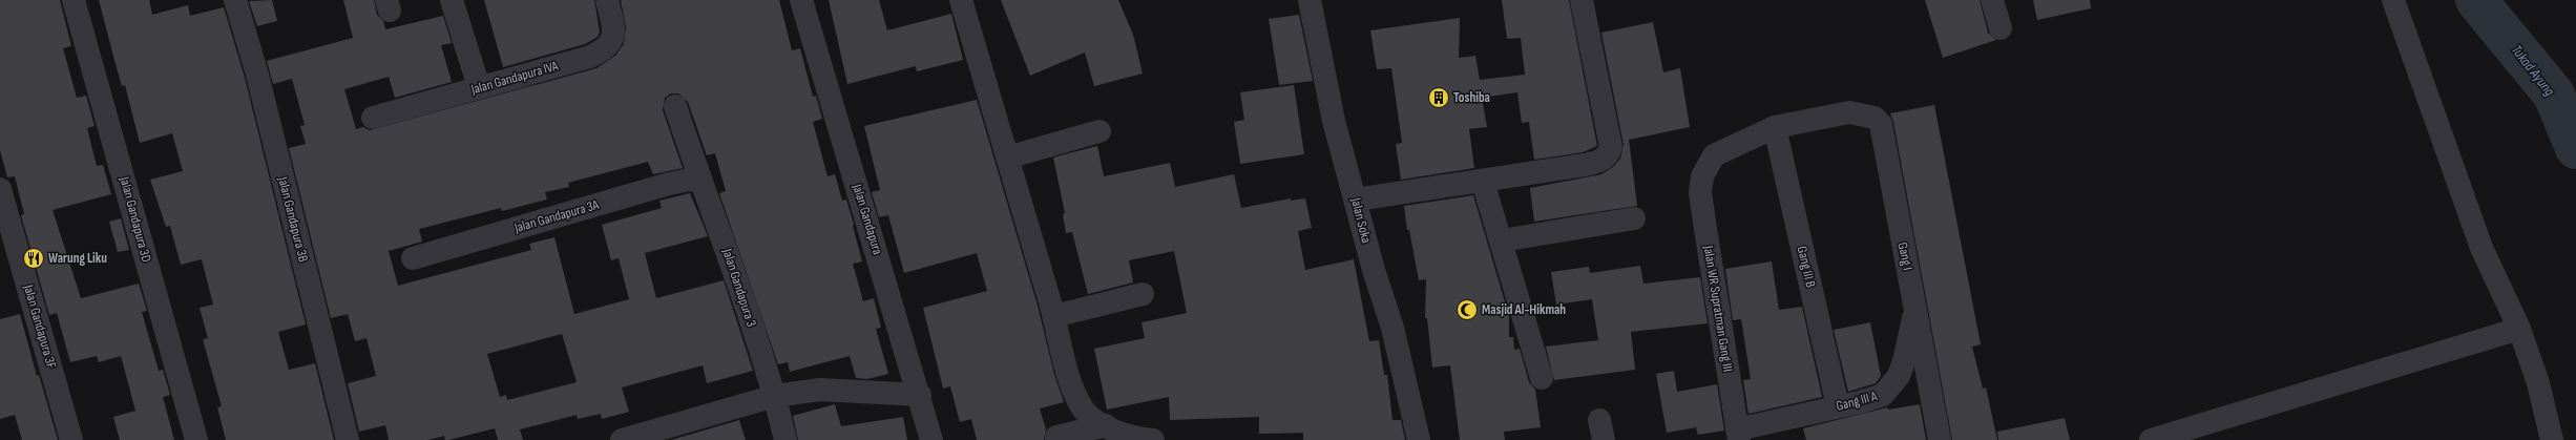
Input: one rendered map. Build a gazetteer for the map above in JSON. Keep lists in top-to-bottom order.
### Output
{
  "streets": {
    "street": [
      "Jalan Gandapura IVA",
      "Jalan Gandapura 3A",
      "Jalan Gandapura 3D",
      "Jalan Gandapura 3B",
      "Jalan Gandapura",
      "Jalan Soka",
      "Gang I",
      "Gang III B",
      "Jalan Gandapura 3",
      "Jalan WR Supratman Gang III",
      "Jalan Gandapura 3F",
      "Gang III A"
    ]
  },
  "crossings": [
    ["Jalan Gandapura 3A", "Jalan Gandapura 3"],
    ["Gang I", "Gang III B"],
    ["Gang I", "Jalan WR Supratman Gang III"],
    ["Gang I", "Gang III A"],
    ["Gang III B", "Jalan WR Supratman Gang III"],
    ["Gang III B", "Gang III A"],
    ["Jalan WR Supratman Gang III", "Gang III A"]
  ],
  "water": ["Tukad Ayung"],
  "places": {
    "building": ["Toshiba"],
    "restaurant": ["Warung Liku"],
    "mosque": ["Masjid Al-Hikmah"]
  }
}
